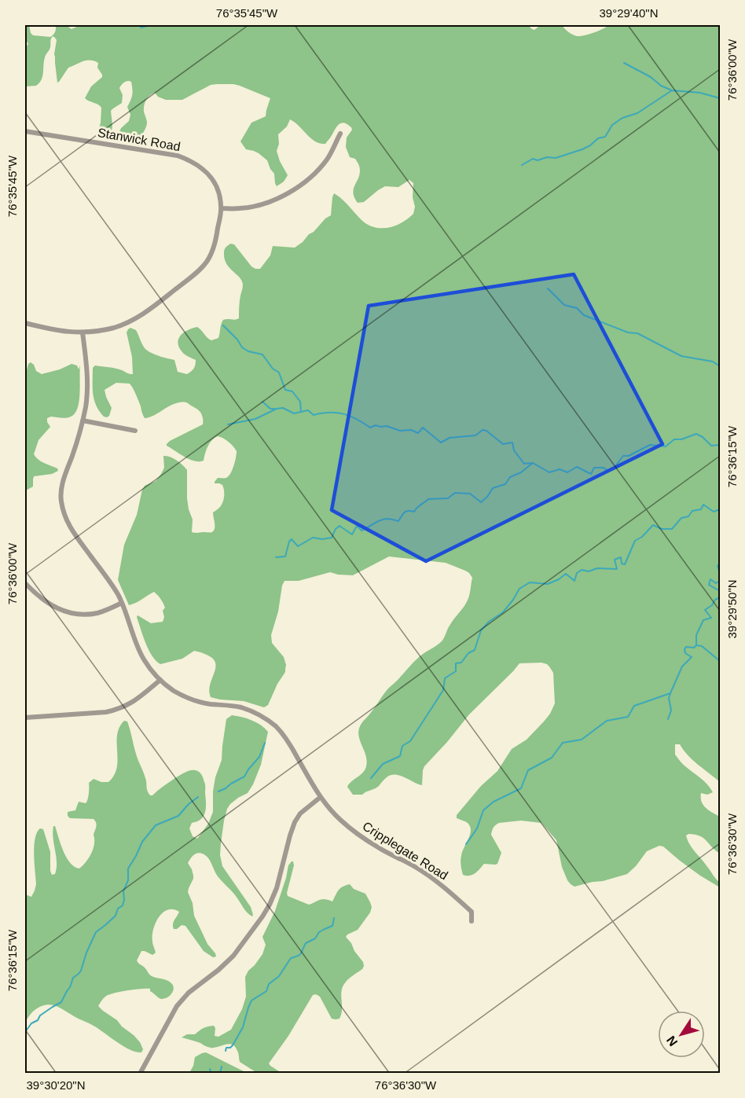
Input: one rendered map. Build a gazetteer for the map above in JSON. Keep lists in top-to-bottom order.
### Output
{
  "streets": {
    "street": ["Stanwick Road", "Cripplegate Road"]
  },
  "north": "bottom left",
  "coordinates": [
    "76°35'45\"W",
    "39°29'40\"N",
    "76°36'00\"W",
    "76°36'15\"W",
    "39°29'50\"N",
    "76°36'30\"W",
    "39°30'20\"N"
  ]
}
